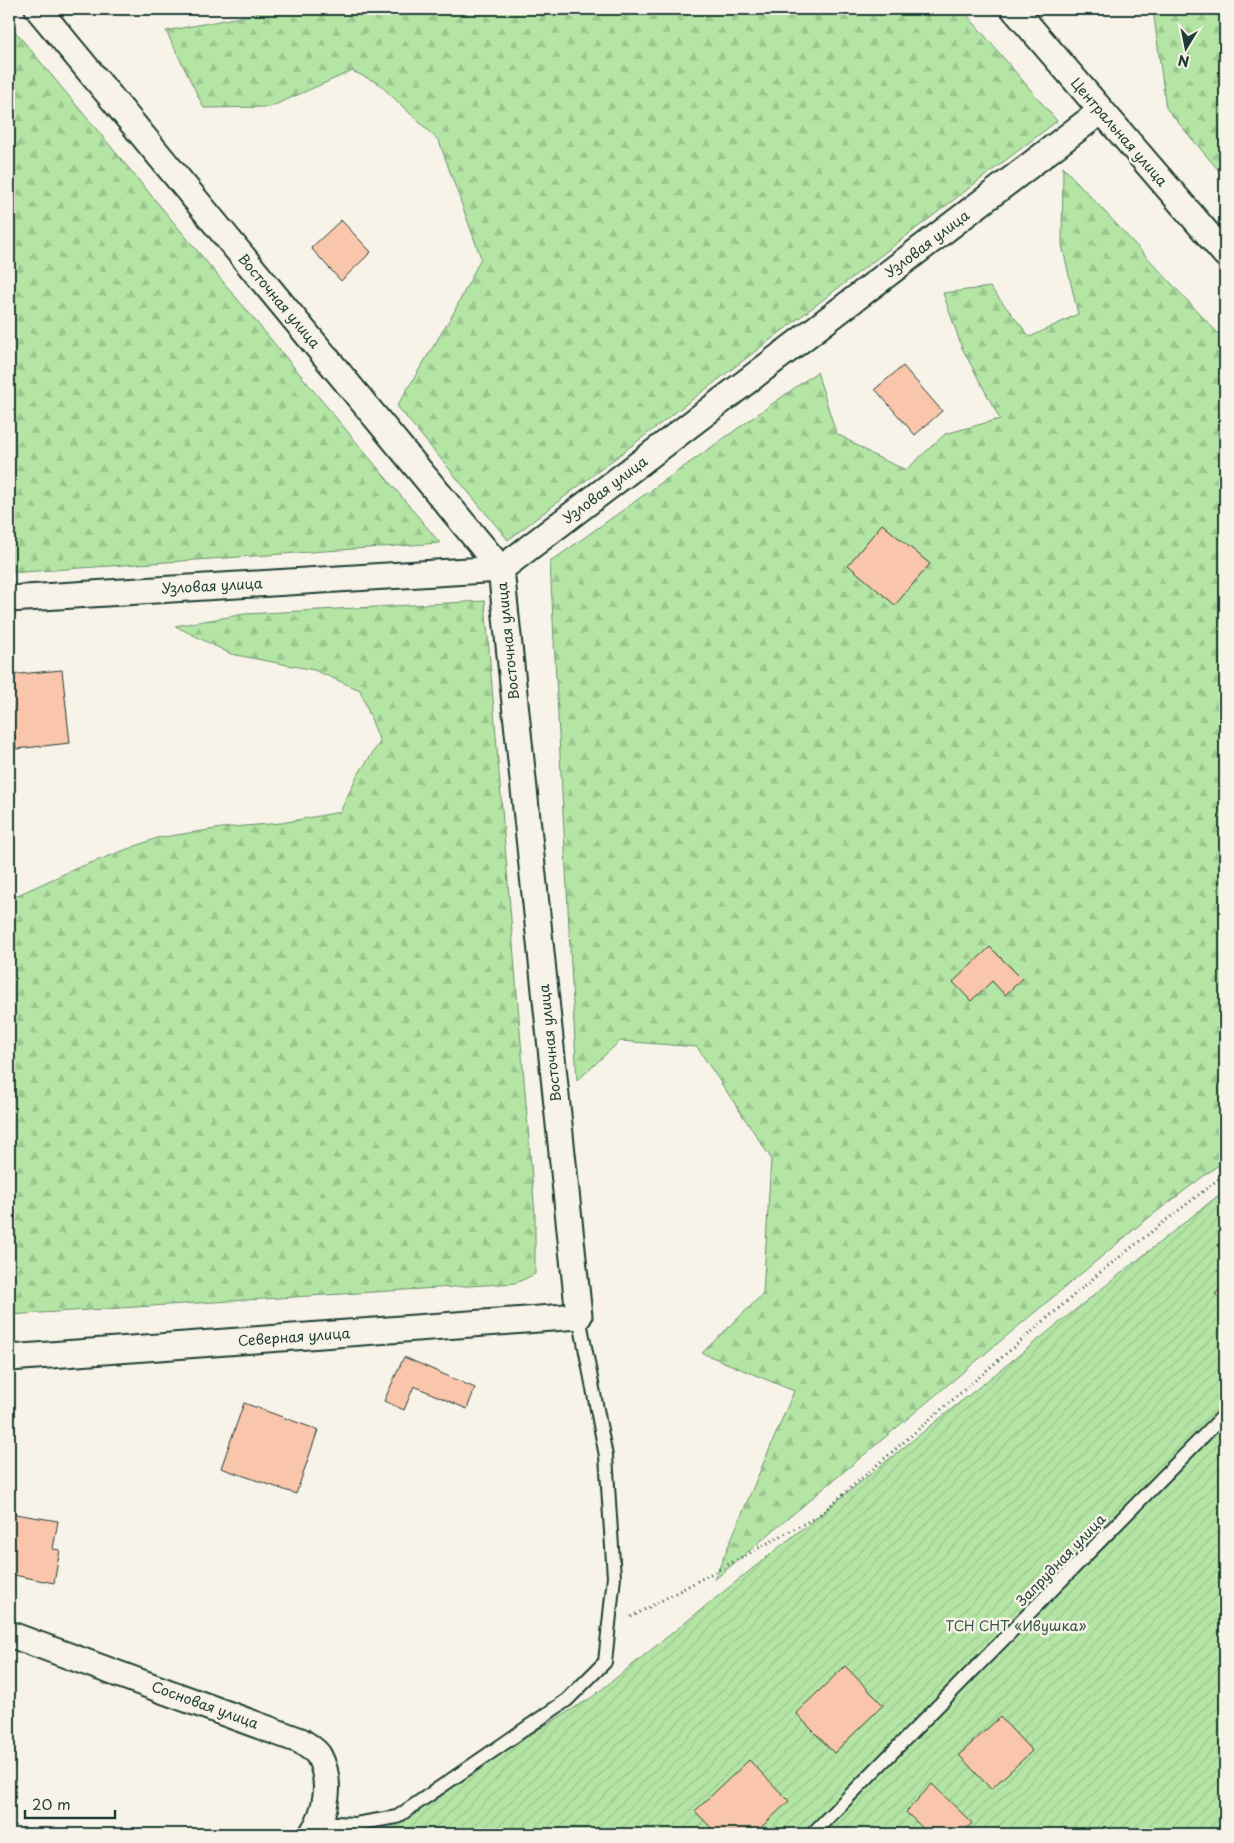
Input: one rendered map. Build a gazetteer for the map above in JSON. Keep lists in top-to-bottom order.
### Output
{
  "streets": {
    "street": [
      "Центральная улица",
      "Узловая улица",
      "Восточная улица",
      "Северная улица",
      "Сосновая улица"
    ],
    "lane": ["Запрудная улица"]
  },
  "crossings": [
    ["Центральная улица", "Узловая улица"],
    ["Узловая улица", "Восточная улица"],
    ["Восточная улица", "Северная улица"]
  ],
  "parks": ["ТСН СНТ «Ивушка»"],
  "scale_bar": "20 m",
  "north": "bottom"
}
